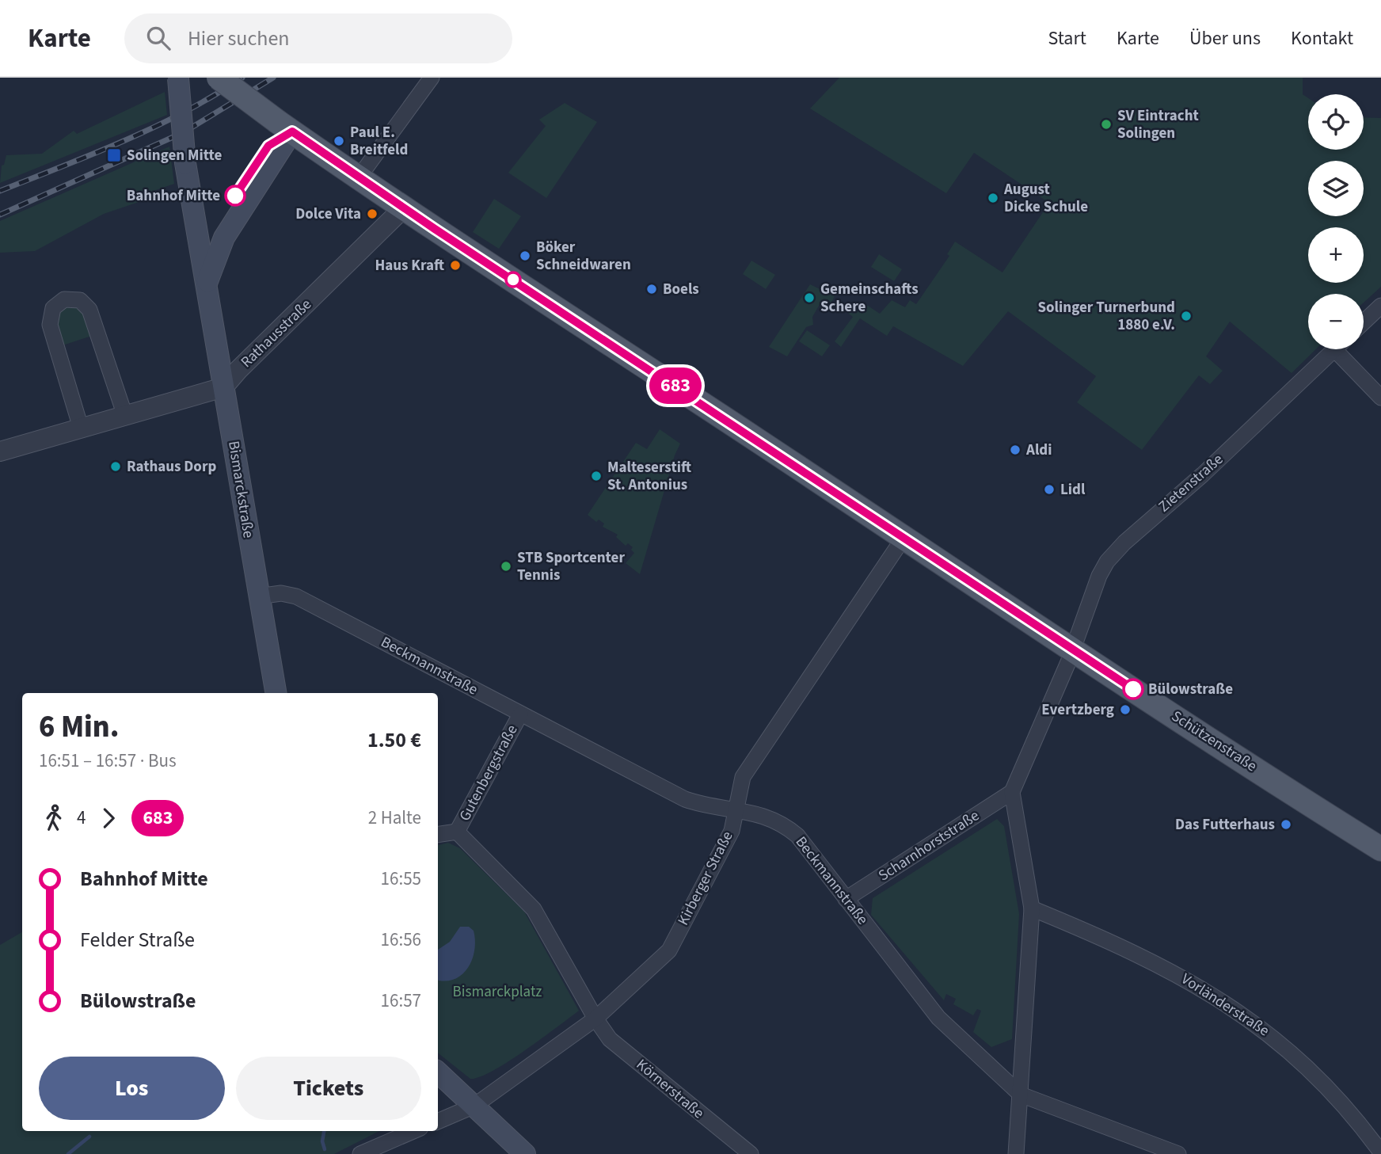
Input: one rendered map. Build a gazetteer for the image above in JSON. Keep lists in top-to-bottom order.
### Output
{
  "streets": {
    "main road": ["Bismarckstraße", "Schützenstraße"],
    "street": [
      "Rathausstraße",
      "Zietenstraße",
      "Beckmannstraße",
      "Gutenbergstraße",
      "Scharnhorststraße",
      "Kirberger Straße",
      "Vorländerstraße",
      "Körnerstraße"
    ]
  },
  "crossings": [
    ["Rathausstraße", "Bismarckstraße"],
    ["Rathausstraße", "Schützenstraße"],
    ["Zietenstraße", "Schützenstraße"],
    ["Bismarckstraße", "Beckmannstraße"],
    ["Beckmannstraße", "Gutenbergstraße"],
    ["Beckmannstraße", "Scharnhorststraße"],
    ["Beckmannstraße", "Kirberger Straße"],
    ["Schützenstraße", "Kirberger Straße"],
    ["Kirberger Straße", "Körnerstraße"]
  ],
  "parks": ["Bismarckplatz"],
  "places": {
    "other": [
      "SV Eintracht Solingen",
      "Paul E. Breitfeld",
      "Bahnhof Mitte",
      "August Dicke Schule",
      "Dolce Vita",
      "Böker Schneidwaren",
      "Haus Kraft",
      "Boels",
      "Gemeinschafts Schere",
      "Solinger Turnerbund 1880 e.V.",
      "Aldi",
      "Rathaus Dorp",
      "Malteserstift St. Antonius",
      "Lidl",
      "STB Sportcenter Tennis",
      "Bülowstraße",
      "Evertzberg",
      "Das Futterhaus"
    ],
    "transit": ["Solingen Mitte"]
  },
  "lines": ["bus line 683"],
  "page": {
    "header": "Karte",
    "search": "Hier suchen",
    "nav": [
      "Start",
      "Karte",
      "Über uns",
      "Kontakt"
    ],
    "on_map": "683",
    "map_buttons": ["+", "−"],
    "heading": ["6 Min.", "16:51 – 16:57 · Bus", "1.50 €"],
    "legs": ["4", "683", "2 Halte"],
    "list": [
      {
        "name": "Bahnhof Mitte",
        "value": "16:55"
      },
      {
        "name": "Felder Straße",
        "value": "16:56"
      },
      {
        "name": "Bülowstraße",
        "value": "16:57"
      }
    ],
    "buttons": ["Los", "Tickets"]
  }
}
